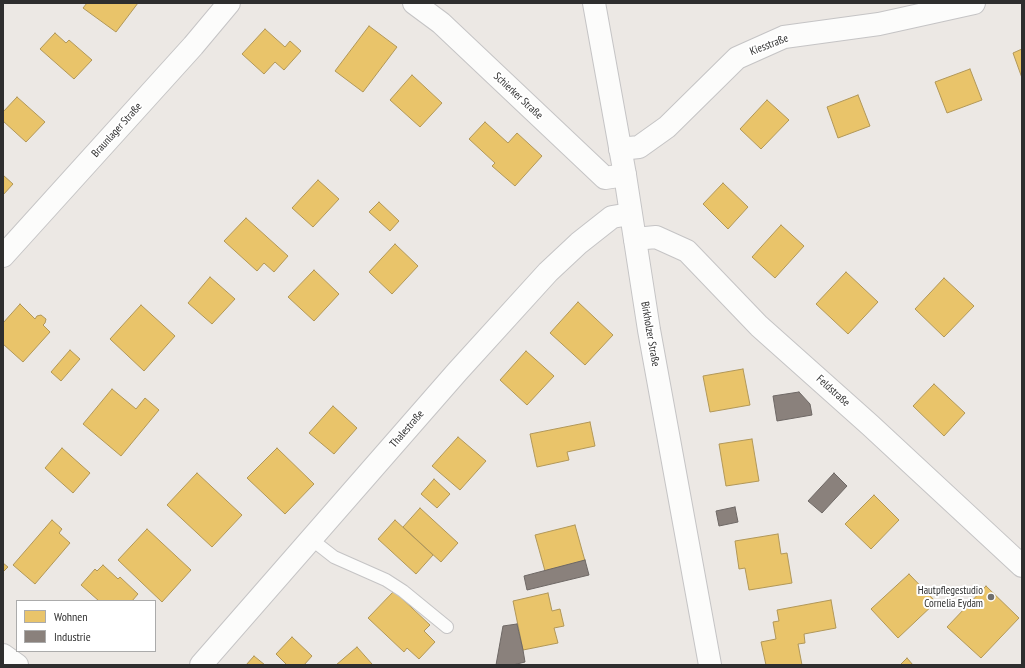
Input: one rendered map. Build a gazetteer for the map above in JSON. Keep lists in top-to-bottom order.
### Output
{
  "streets": {
    "street": [
      "Kiesstraße",
      "Schierker Straße",
      "Braunlager Straße",
      "Birkholzer Straße",
      "Feldstraße",
      "Thalestraße"
    ]
  },
  "crossings": [
    ["Kiesstraße", "Birkholzer Straße"],
    ["Schierker Straße", "Birkholzer Straße"],
    ["Birkholzer Straße", "Feldstraße"],
    ["Birkholzer Straße", "Thalestraße"]
  ],
  "places": ["Hautpflegestudio Cornelia Eydam"],
  "legend": ["Wohnen", "Industrie"]
}
